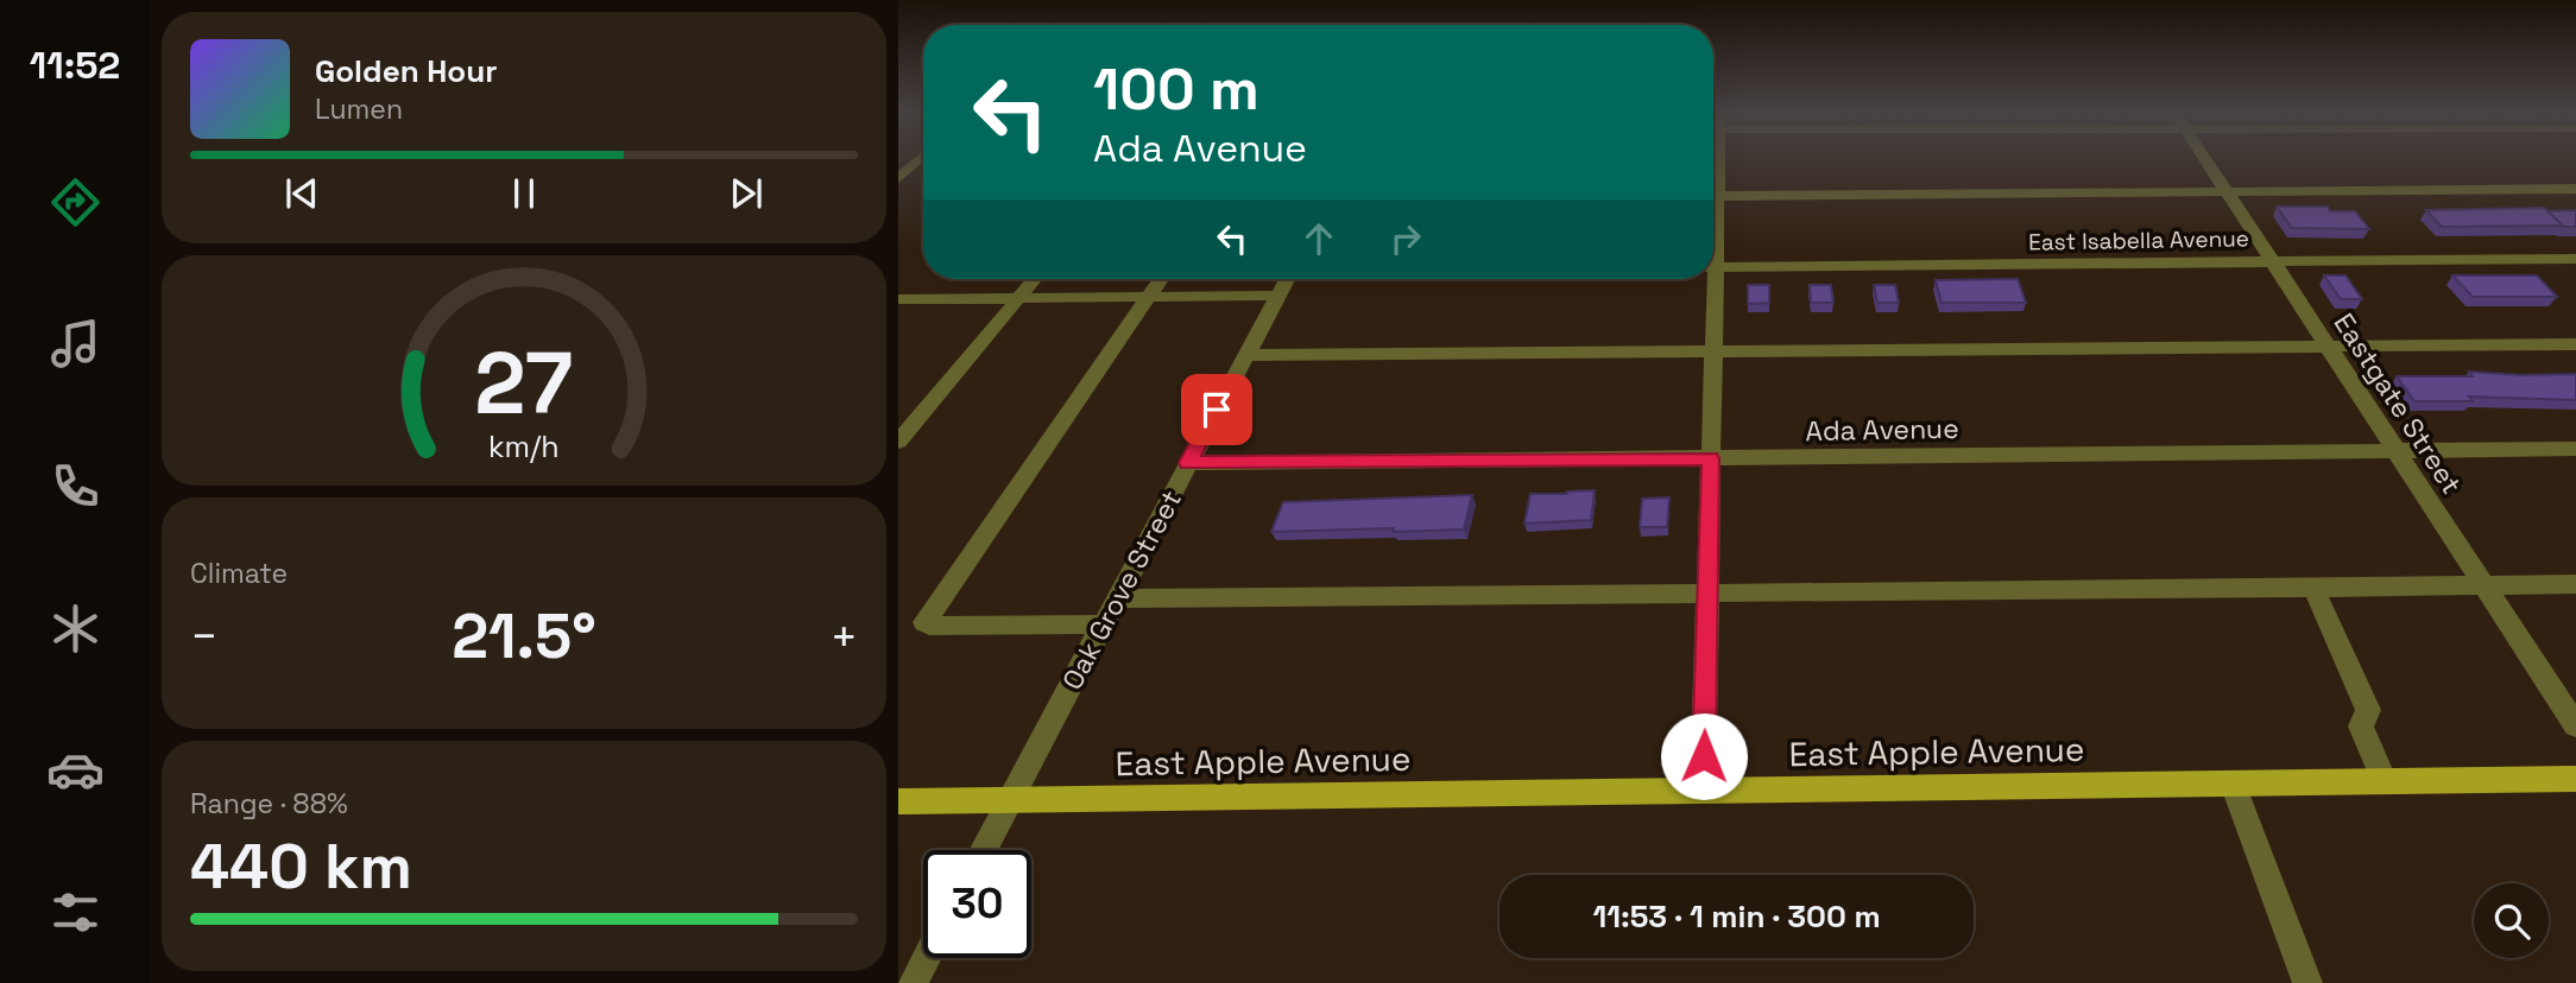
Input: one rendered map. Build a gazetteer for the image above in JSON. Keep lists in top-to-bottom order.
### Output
{
  "streets": {
    "main road": ["East Apple Avenue"],
    "street": [
      "East Isabella Avenue",
      "Eastgate Street",
      "Ada Avenue",
      "Oak Grove Street"
    ]
  },
  "crossings": [
    ["East Isabella Avenue", "Eastgate Street"],
    ["Eastgate Street", "Ada Avenue"],
    ["Ada Avenue", "Oak Grove Street"],
    ["Oak Grove Street", "East Apple Avenue"]
  ],
  "page": {
    "tabs": "11:52",
    "turn": ["100 m", "Ada Avenue"],
    "song": ["Golden Hour", "Lumen"],
    "tile": [
      "Climate",
      ["Range · 88%", "440 km"]
    ],
    "heat": ["−", "21.5°", "+"],
    "limit": "30",
    "trip": "11:53 · 1 min · 300 m",
    "gauge": ["27", "km/h"]
  }
}
